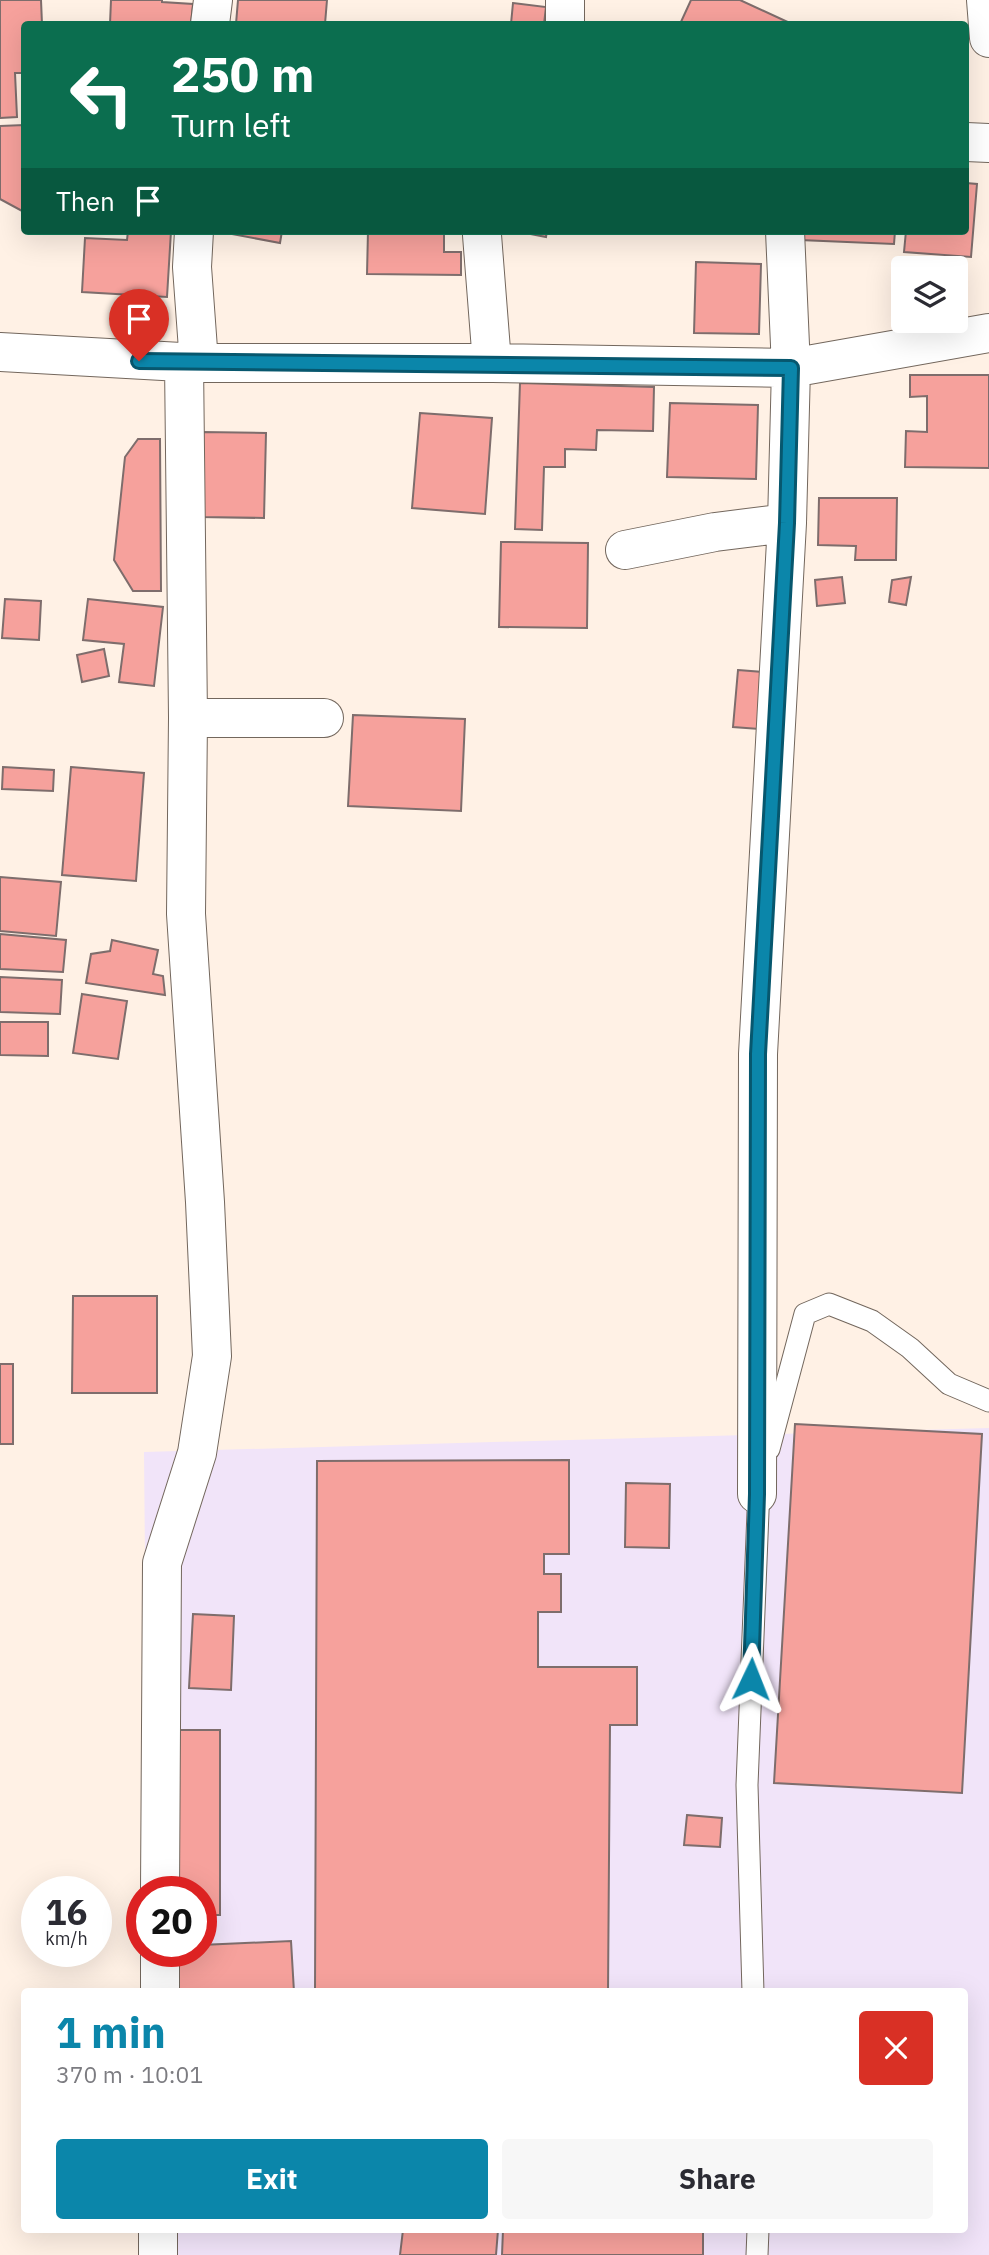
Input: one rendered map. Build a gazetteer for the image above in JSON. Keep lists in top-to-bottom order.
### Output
{
  "page": {
    "turn": ["250 m", "Turn left"],
    "then": "Then",
    "speed": "16 km/h",
    "limit": "20",
    "heading": ["1 min", "370 m · 10:01"],
    "buttons": ["Exit", "Share"]
  }
}
